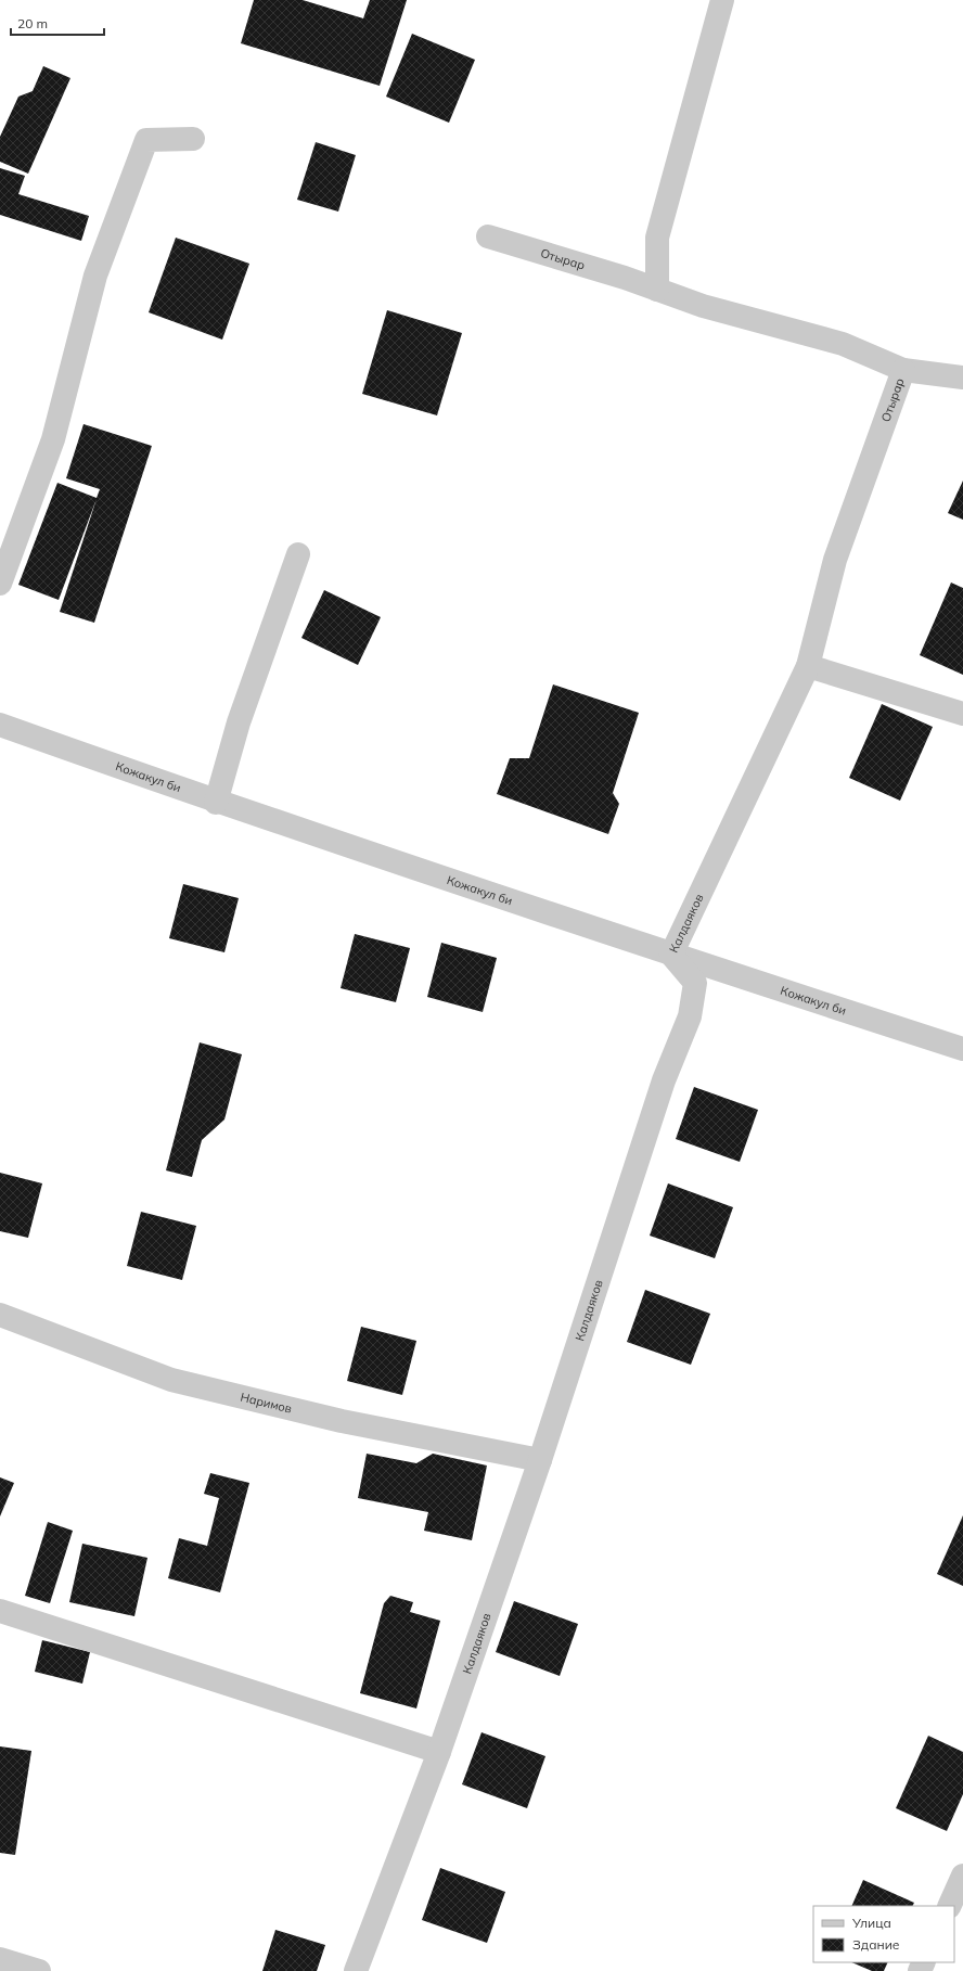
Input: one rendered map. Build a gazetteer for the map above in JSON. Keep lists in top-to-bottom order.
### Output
{
  "streets": {
    "street": [
      "Отырар",
      "Кожакул би",
      "Калдаяков",
      "Наримов"
    ]
  },
  "crossings": [
    ["Отырар", "Калдаяков"],
    ["Кожакул би", "Калдаяков"],
    ["Калдаяков", "Наримов"]
  ],
  "legend": ["Улица", "Здание"],
  "scale_bar": "20 m"
}
